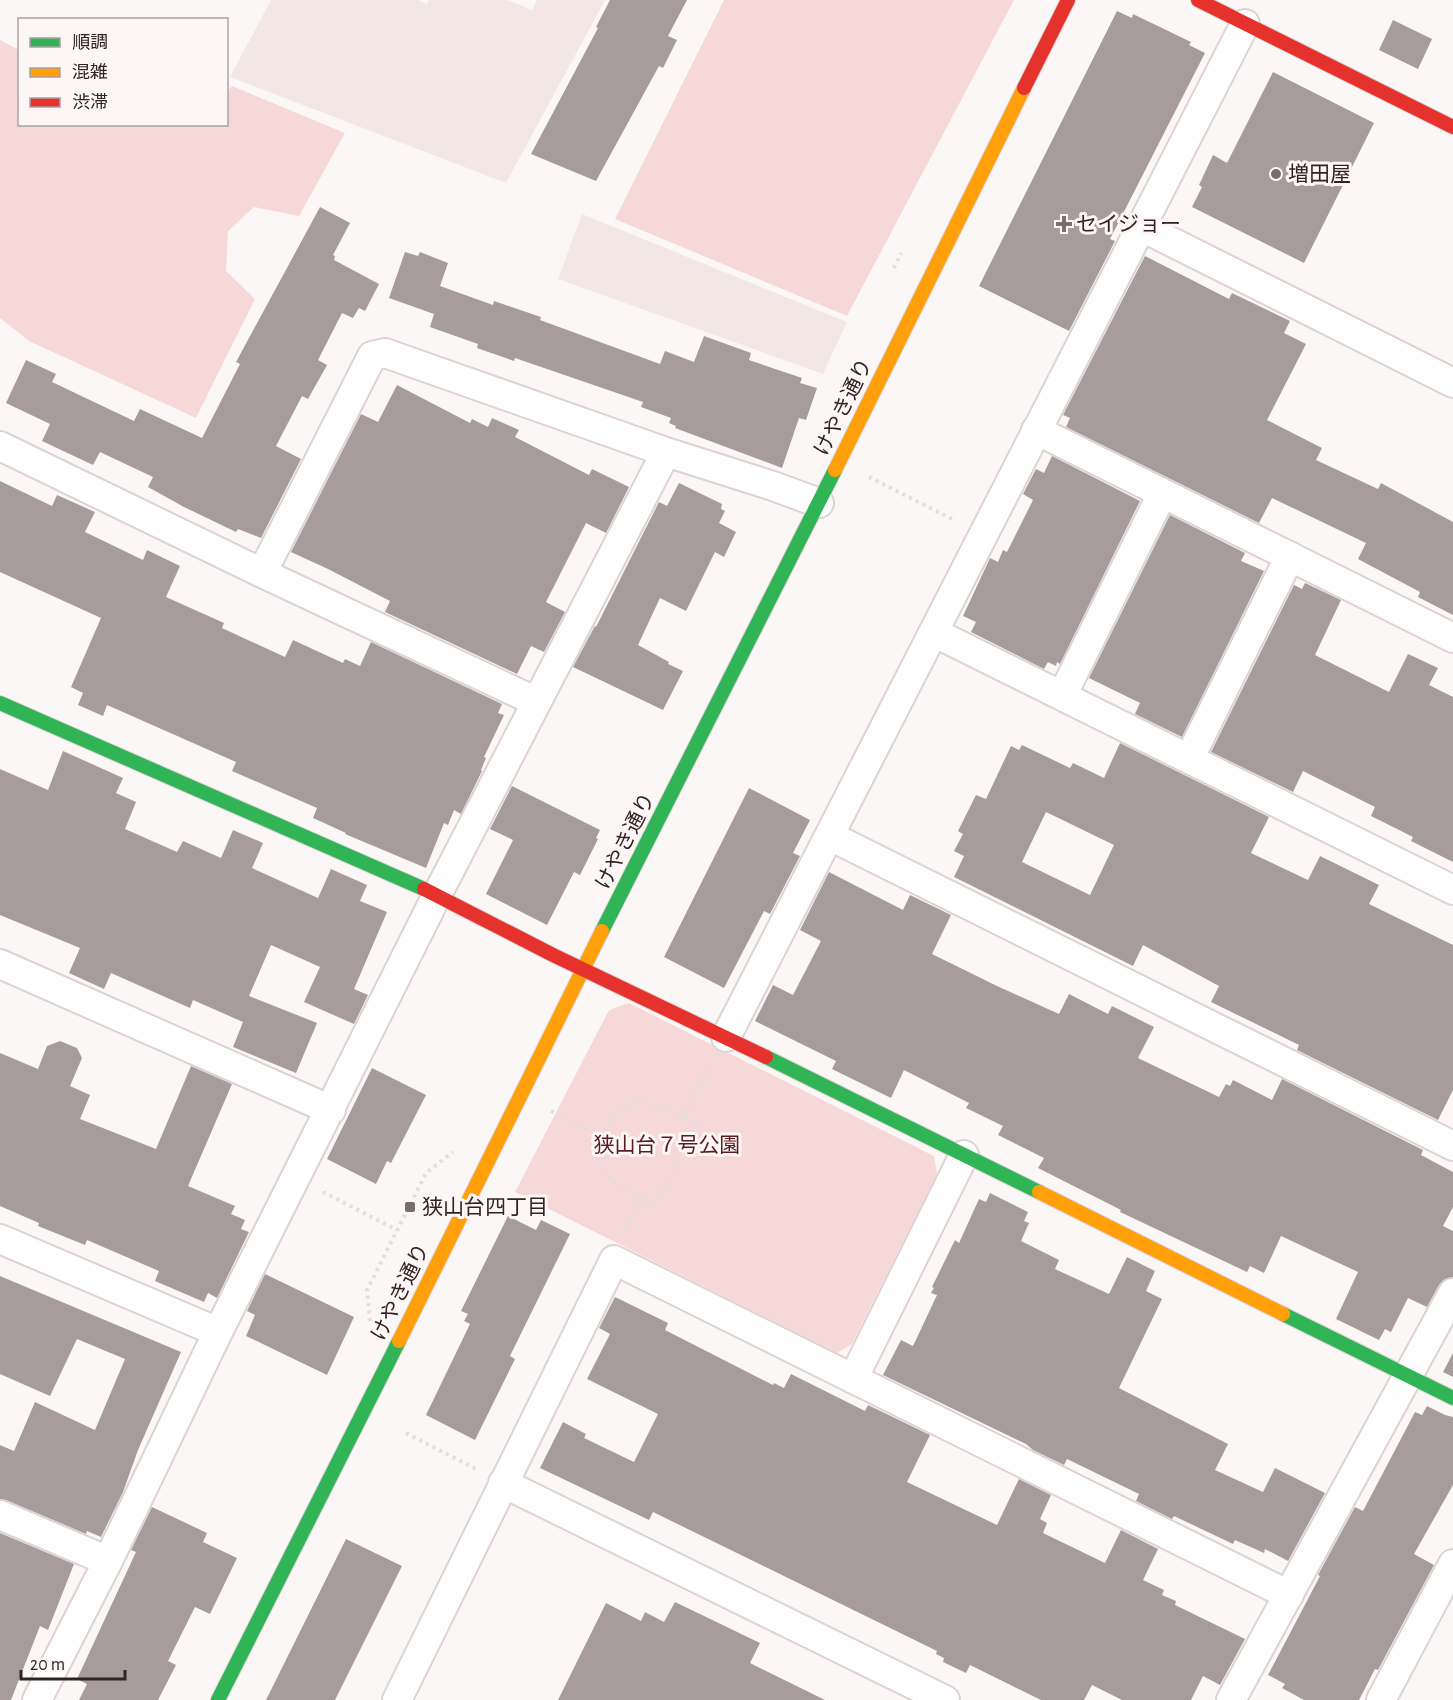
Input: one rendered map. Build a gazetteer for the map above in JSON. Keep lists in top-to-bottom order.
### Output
{
  "streets": {
    "street": ["けやき通り"]
  },
  "parks": ["狭山台７号公園"],
  "places": {
    "other": ["増田屋"],
    "health": ["セイジョー"],
    "transit": ["狭山台四丁目"]
  },
  "legend": ["順調", "混雑", "渋滞"],
  "scale_bar": "20 m"
}
